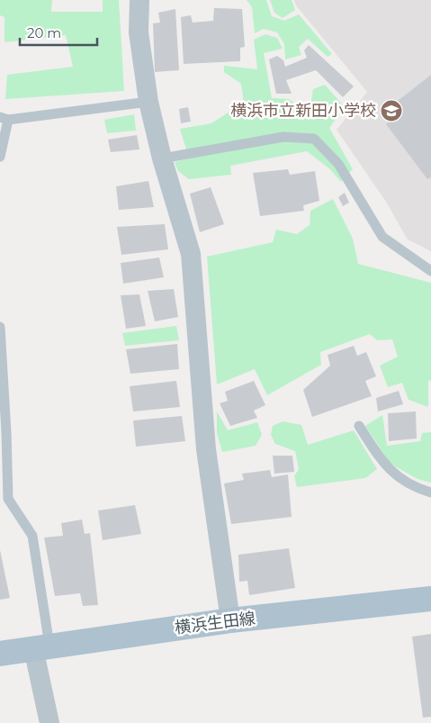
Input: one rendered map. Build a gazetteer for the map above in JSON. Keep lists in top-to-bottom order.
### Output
{
  "streets": {
    "main road": ["横浜生田線"]
  },
  "places": {
    "school or university": ["横浜市立新田小学校"]
  },
  "scale_bar": "20 m"
}
